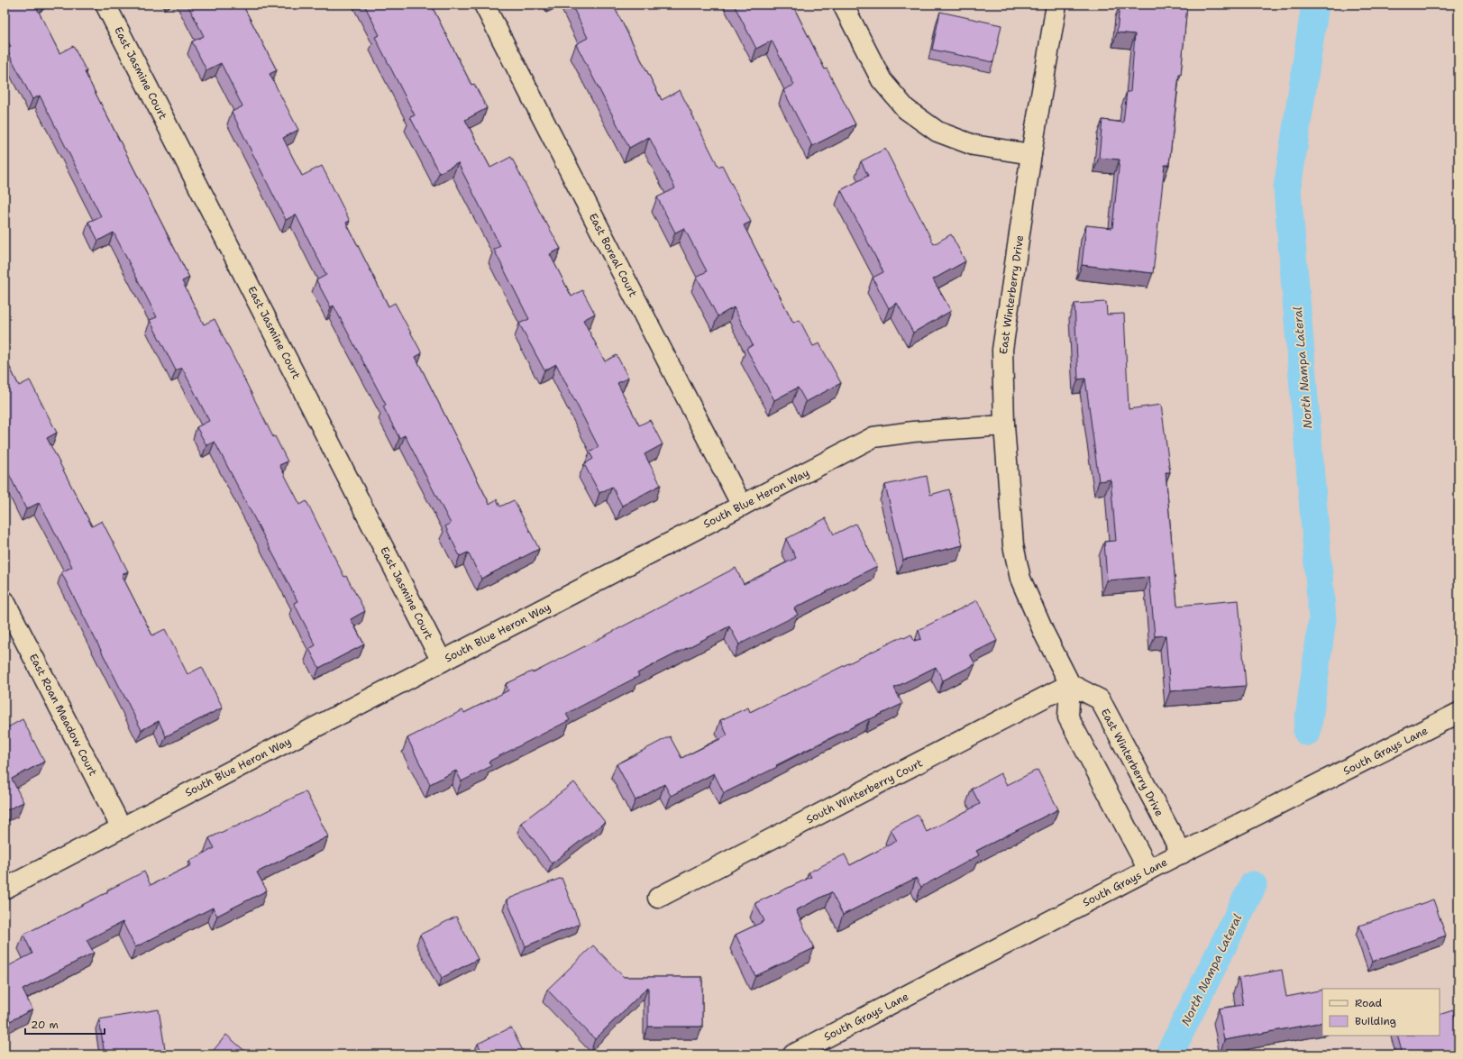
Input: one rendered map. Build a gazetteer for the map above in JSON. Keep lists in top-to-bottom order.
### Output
{
  "streets": {
    "street": [
      "East Jasmine Court",
      "East Boreal Court",
      "East Winterberry Drive",
      "South Blue Heron Way",
      "East Roan Meadow Court",
      "South Grays Lane",
      "South Winterberry Court"
    ]
  },
  "crossings": [
    ["East Jasmine Court", "South Blue Heron Way"],
    ["East Boreal Court", "South Blue Heron Way"],
    ["East Winterberry Drive", "South Blue Heron Way"],
    ["East Winterberry Drive", "South Grays Lane"],
    ["East Winterberry Drive", "South Winterberry Court"],
    ["South Blue Heron Way", "East Roan Meadow Court"]
  ],
  "water": ["North Nampa Lateral"],
  "legend": ["Road", "Building"],
  "scale_bar": "20 m"
}
